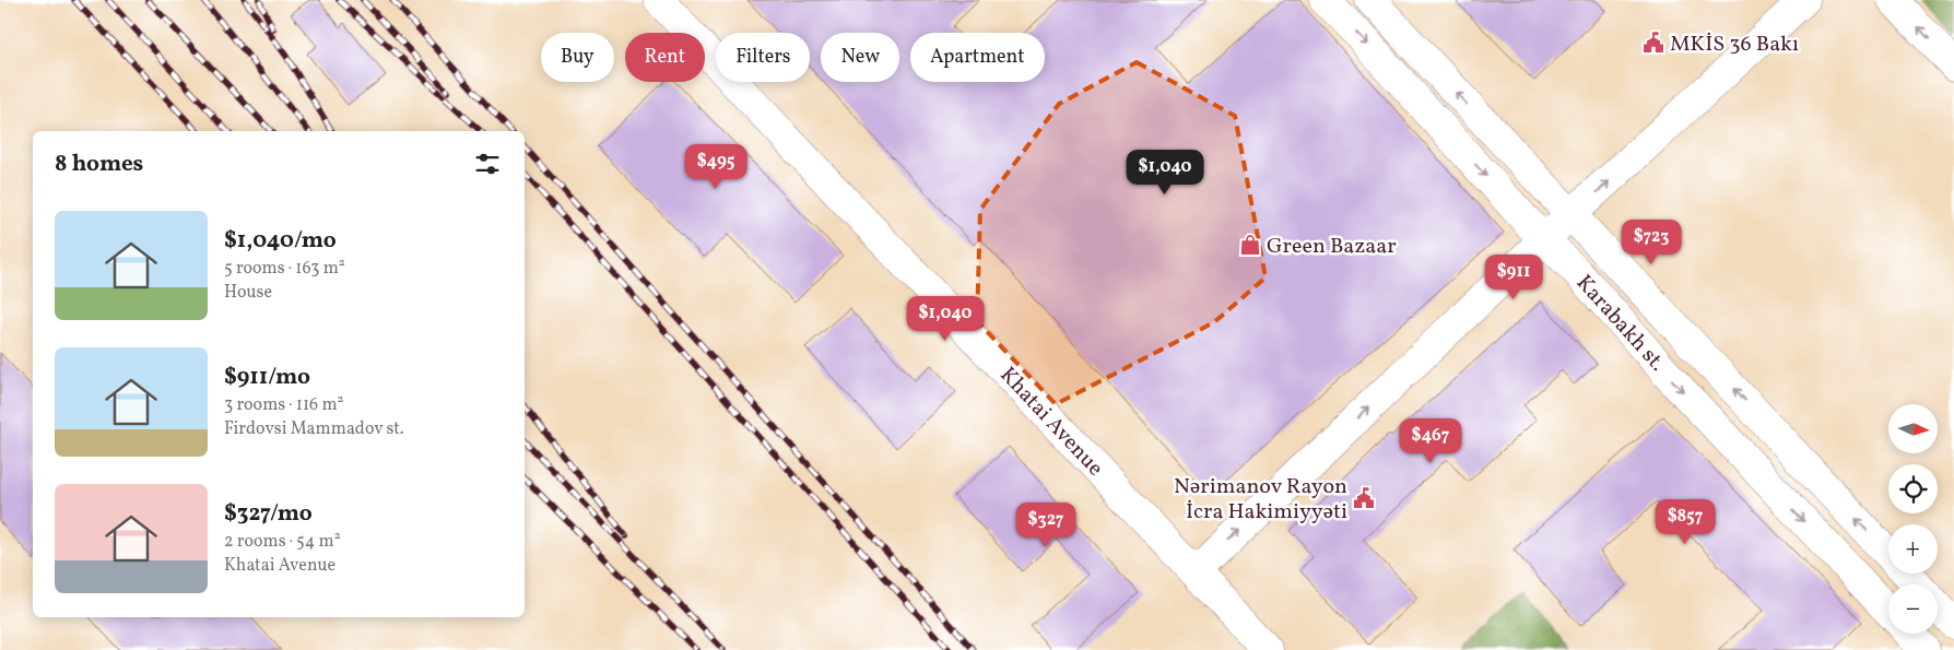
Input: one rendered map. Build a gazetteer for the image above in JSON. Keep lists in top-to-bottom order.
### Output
{
  "streets": {
    "street": ["Karabakh st.", "Khatai Avenue"]
  },
  "places": {
    "public building": ["MKİS 36 Bakı", "Nərimanov Rayon İcra Hakimiyyəti"],
    "shop": ["Green Bazaar"]
  },
  "north": "right",
  "page": {
    "chip": [
      "Buy",
      "Rent",
      "Filters",
      "New",
      "Apartment"
    ],
    "heading": "8 homes",
    "price": [
      "$495",
      "$1,040",
      "$723",
      "$911",
      "$1,040",
      "$467",
      "$857",
      "$327"
    ],
    "list": [
      {
        "name": "$1,040/mo",
        "note": "5 rooms · 163 m² · House"
      },
      {
        "name": "$911/mo",
        "note": "3 rooms · 116 m² · Firdovsi Mammadov st."
      },
      {
        "name": "$327/mo",
        "note": "2 rooms · 54 m² · Khatai Avenue"
      }
    ],
    "map_buttons": ["+", "−"]
  }
}
